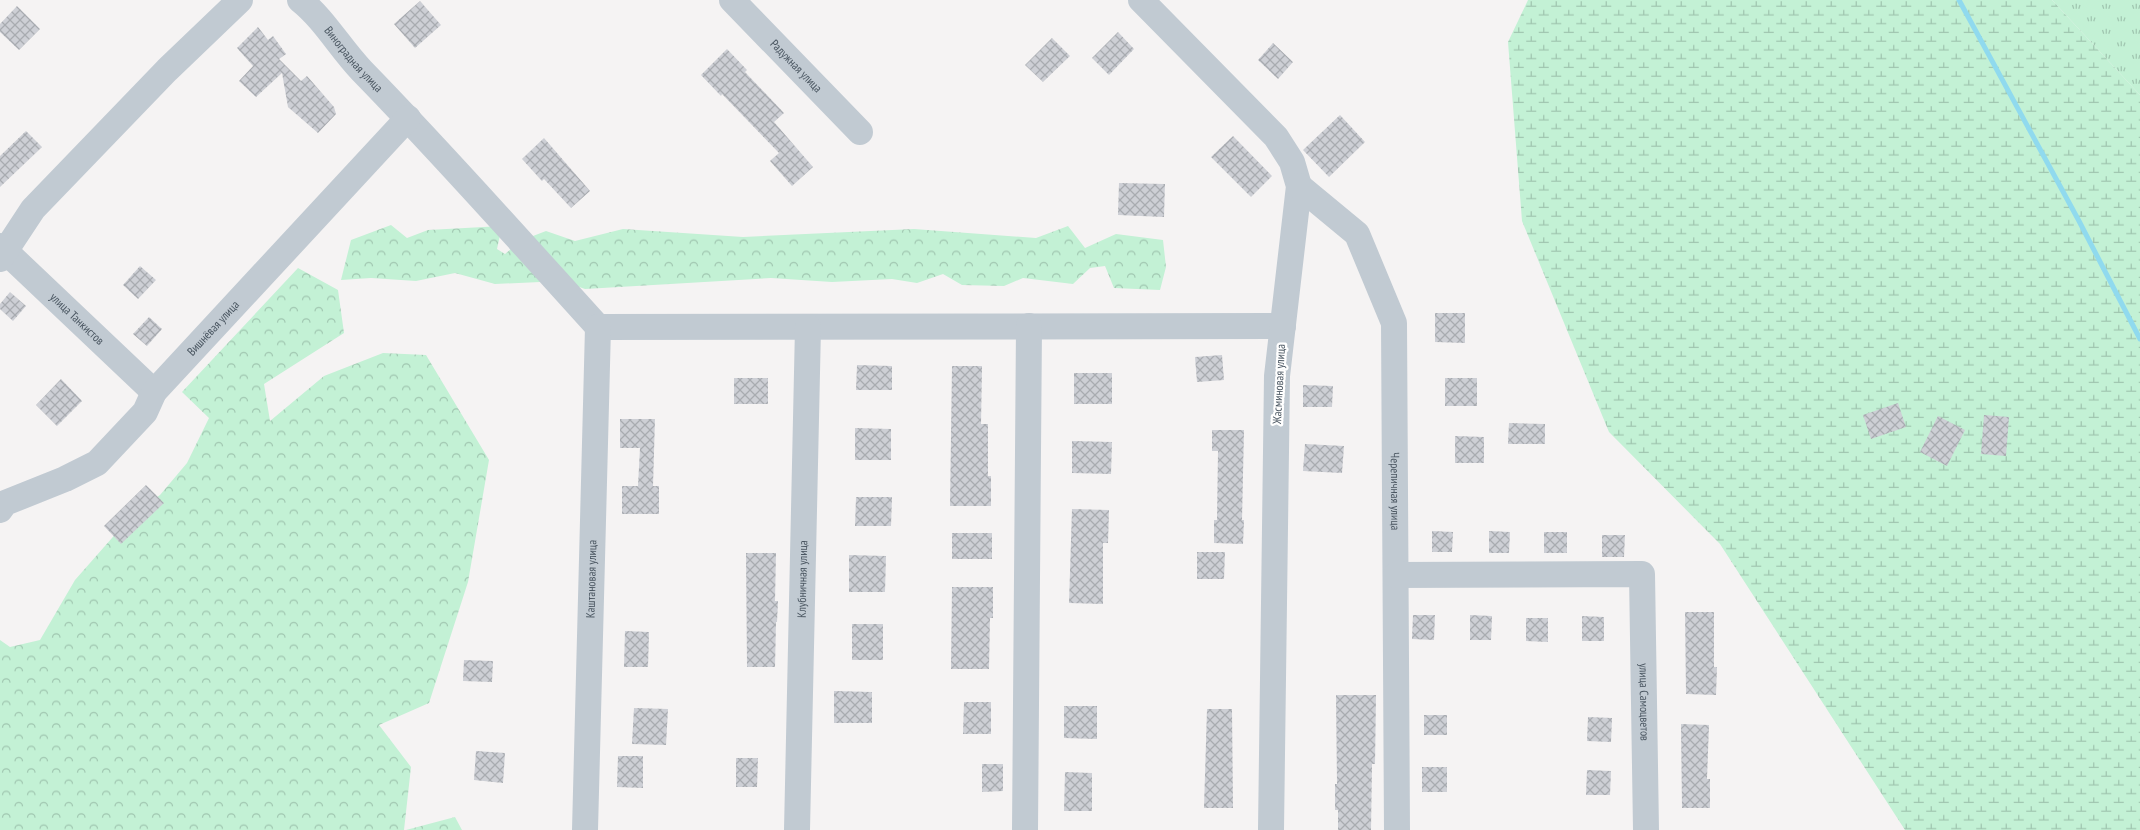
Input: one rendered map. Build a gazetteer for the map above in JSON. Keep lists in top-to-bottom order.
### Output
{
  "streets": {
    "street": [
      "Виноградная улица",
      "Радужная улица",
      "улица Танкистов",
      "Вишнёвая улица",
      "Жасминовая улица",
      "Черепичная улица",
      "Каштановая улица",
      "Клубничная улица",
      "улица Самоцветов"
    ]
  },
  "crossings": [
    ["Виноградная улица", "Вишнёвая улица"],
    ["Виноградная улица", "Каштановая улица"],
    ["улица Танкистов", "Вишнёвая улица"],
    ["Жасминовая улица", "Черепичная улица"],
    ["Черепичная улица", "улица Самоцветов"]
  ]
}
